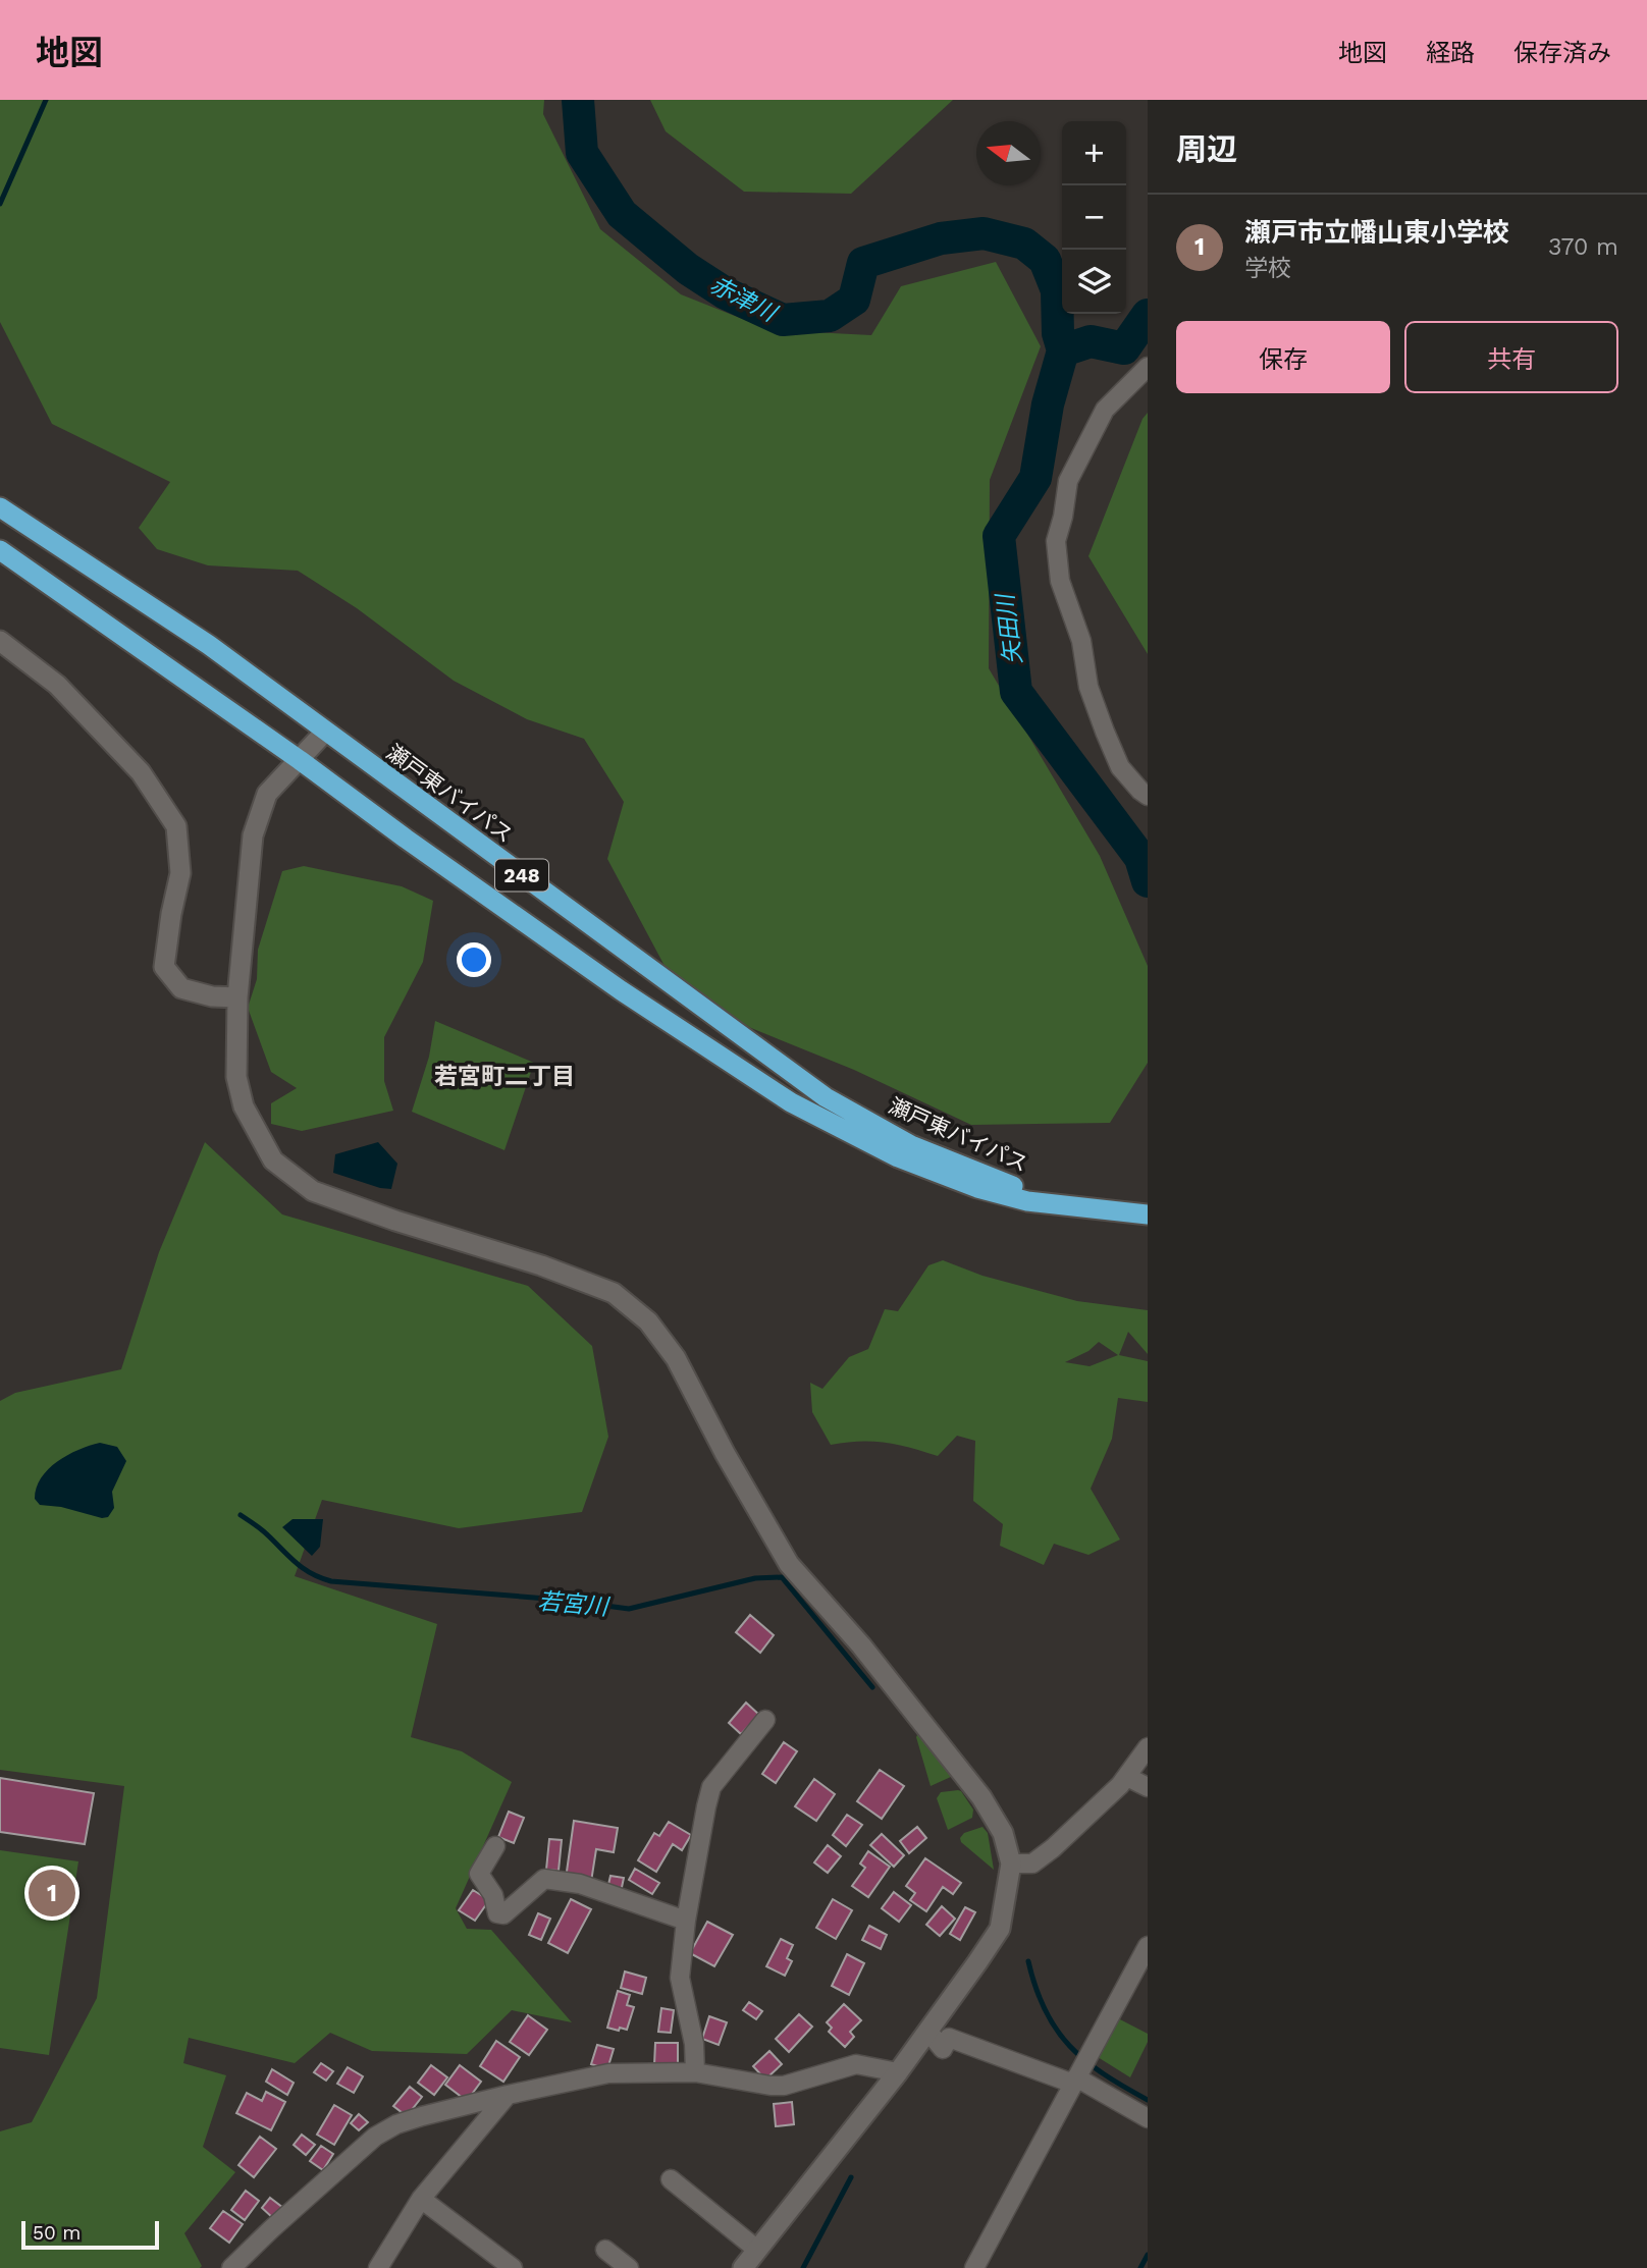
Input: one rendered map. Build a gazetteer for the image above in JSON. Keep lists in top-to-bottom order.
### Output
{
  "streets": {
    "highway": ["瀬戸東バイパス", "248"]
  },
  "districts": ["若宮町二丁目"],
  "water": ["赤津川", "矢田川", "若宮川"],
  "scale_bar": "50 m",
  "north": "left",
  "page": {
    "header": "地図",
    "nav": ["地図", "経路", "保存済み"],
    "heading": "周辺",
    "map_buttons": ["+", "−"],
    "list": [
      {
        "mark": "1",
        "name": "瀬戸市立幡山東小学校",
        "note": "学校",
        "value": "370 m"
      }
    ],
    "buttons": ["保存", "共有"],
    "pins": "1",
    "scale": "50 m"
  }
}
